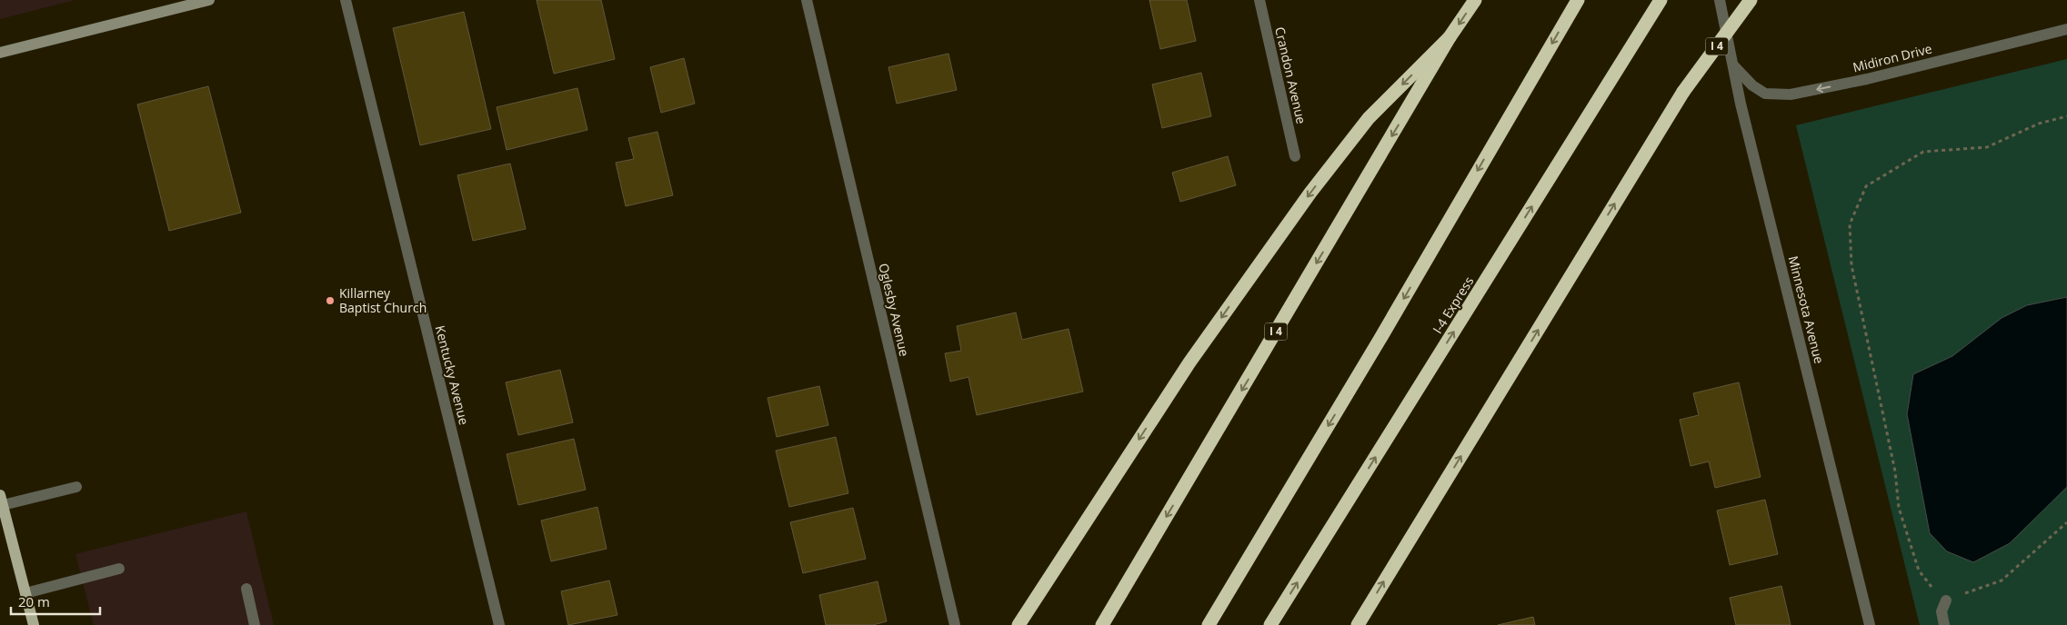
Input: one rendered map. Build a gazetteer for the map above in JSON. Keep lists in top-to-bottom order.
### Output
{
  "streets": {
    "highway": ["I 4", "I-4 Express"],
    "street": [
      "Midiron Drive",
      "Crandon Avenue",
      "Oglesby Avenue",
      "Minnesota Avenue",
      "Kentucky Avenue"
    ]
  },
  "crossings": [
    ["Midiron Drive", "Minnesota Avenue"]
  ],
  "one_way": ["Midiron Drive"],
  "places": ["Killarney Baptist Church"],
  "scale_bar": "20 m"
}
